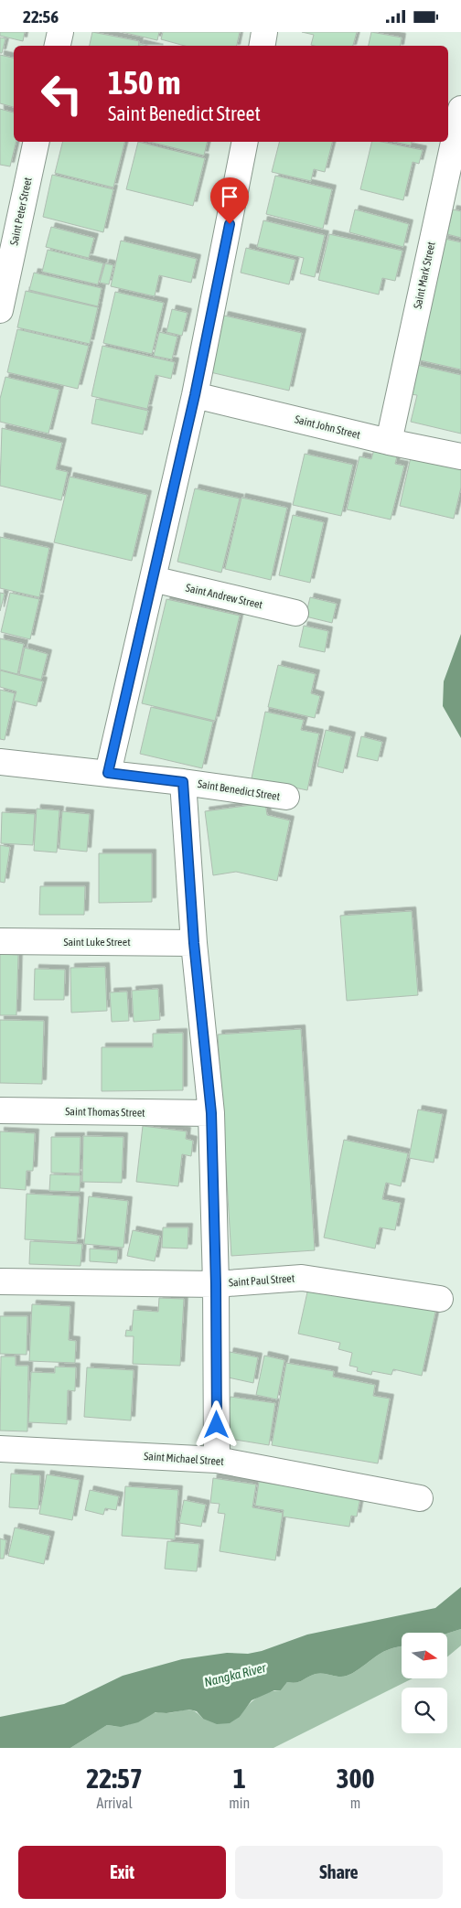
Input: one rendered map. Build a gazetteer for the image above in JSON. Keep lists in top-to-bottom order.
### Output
{
  "streets": {
    "street": [
      "Saint Peter Street",
      "Saint Mark Street",
      "Saint John Street",
      "Saint Andrew Street",
      "Saint Benedict Street",
      "Saint Luke Street",
      "Saint Thomas Street",
      "Saint Paul Street",
      "Saint Michael Street"
    ]
  },
  "crossings": [
    ["Saint Mark Street", "Saint John Street"]
  ],
  "water": ["Nangka River"],
  "north": "right",
  "page": {
    "status": "22:56",
    "turn": ["150 m", "Saint Benedict Street"],
    "eta": [
      "22:57",
      "Arrival",
      "1",
      "min",
      "300",
      "m"
    ],
    "buttons": ["Exit", "Share"]
  }
}
